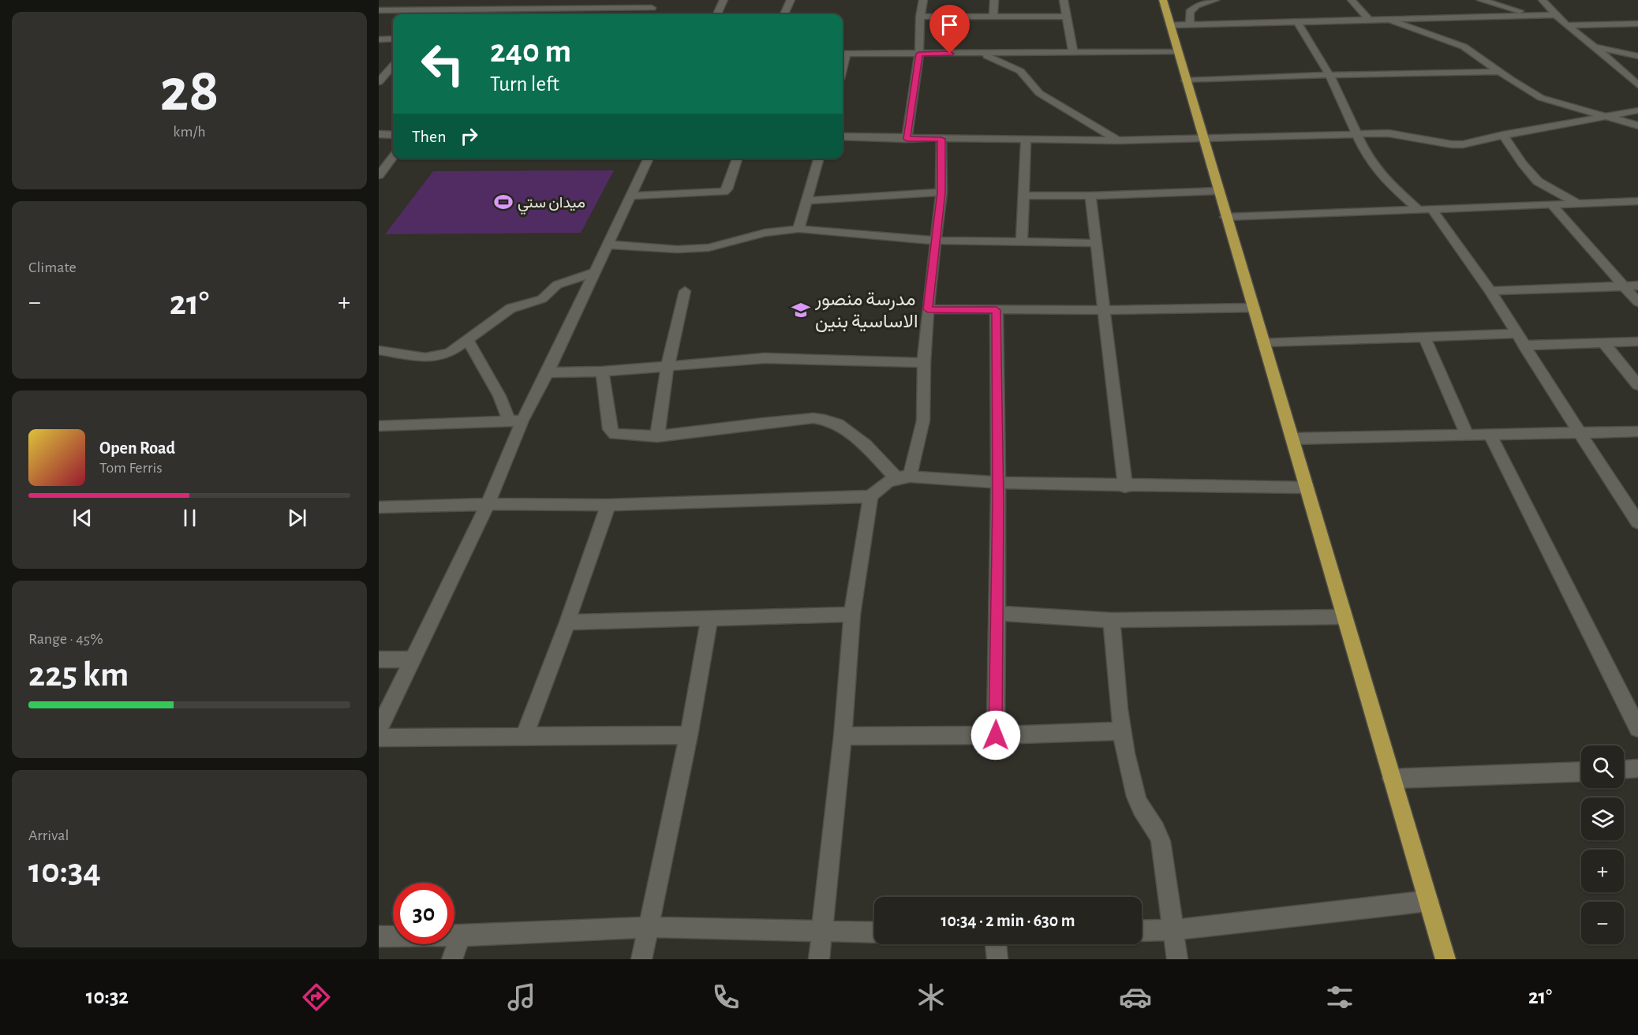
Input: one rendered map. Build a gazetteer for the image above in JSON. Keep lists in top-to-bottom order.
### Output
{
  "places": {
    "sports": ["ميدان ستي"],
    "school or university": ["مدرسة منصور الاساسية بنين"]
  },
  "page": {
    "tile": [
      ["28", "km/h"],
      "Climate",
      ["Range · 45%", "225 km"],
      ["Arrival", "10:34"]
    ],
    "turn": ["240 m", "Turn left"],
    "then": "Then",
    "heat": ["−", "21°", "+"],
    "song": ["Open Road", "Tom Ferris"],
    "map_buttons": ["+", "−"],
    "limit": "30",
    "trip": "10:34 · 2 min · 630 m",
    "tabs": ["10:32", "21°"]
  }
}
